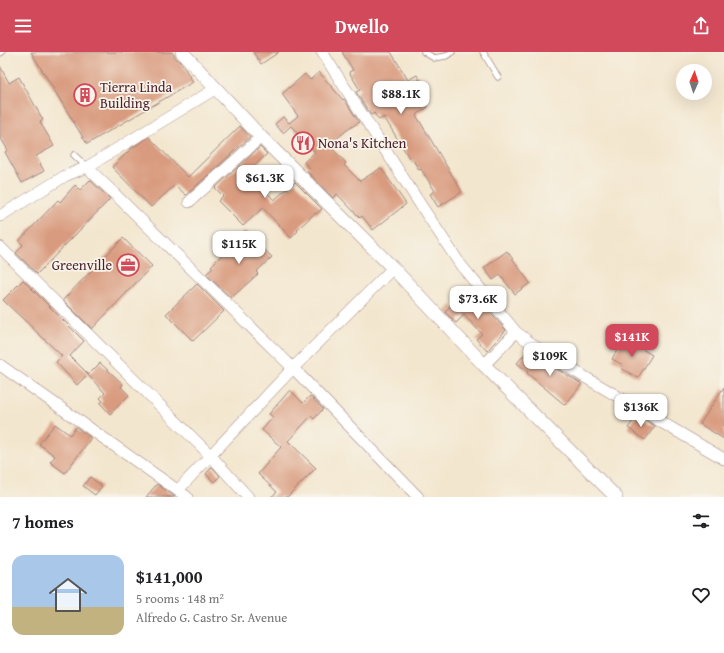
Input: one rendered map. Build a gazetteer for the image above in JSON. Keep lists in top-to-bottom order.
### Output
{
  "places": {
    "building": ["Tierra Linda Building"],
    "restaurant": ["Nona's Kitchen"],
    "office": ["Greenville"]
  },
  "north": "top",
  "page": {
    "header": "Dwello",
    "price": [
      "$88.1K",
      "$61.3K",
      "$115K",
      "$73.6K",
      "$141K",
      "$109K",
      "$136K"
    ],
    "heading": "7 homes",
    "list": [
      {
        "name": "$141,000",
        "note": "5 rooms · 148 m² · Alfredo G. Castro Sr. Avenue"
      }
    ]
  }
}
